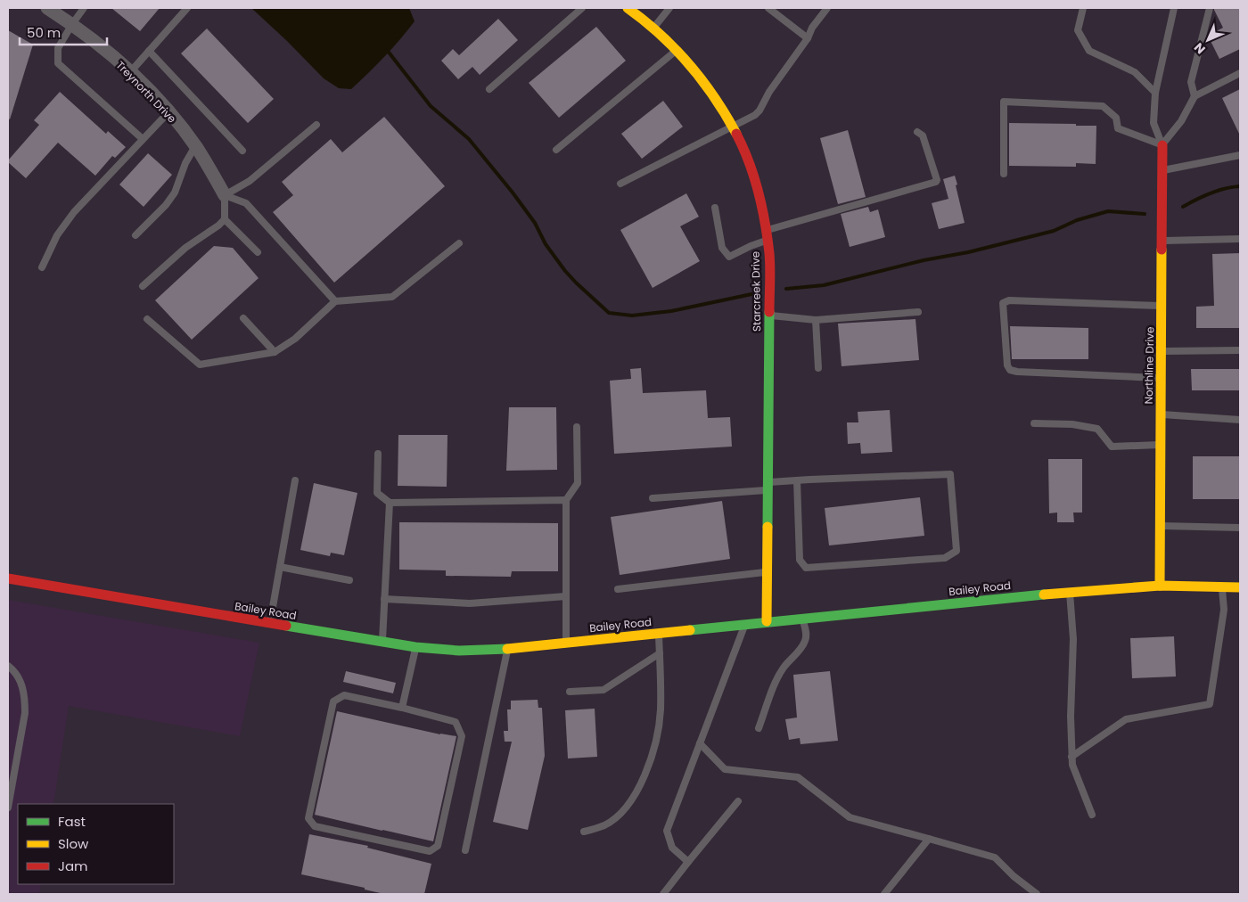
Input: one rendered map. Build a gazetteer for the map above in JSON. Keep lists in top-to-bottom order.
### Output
{
  "streets": {
    "street": [
      "Treynorth Drive",
      "Starcreek Drive",
      "Northline Drive",
      "Bailey Road"
    ]
  },
  "crossings": [
    ["Starcreek Drive", "Bailey Road"],
    ["Northline Drive", "Bailey Road"]
  ],
  "legend": ["Fast", "Slow", "Jam"],
  "scale_bar": "50 m",
  "north": "bottom left"
}
